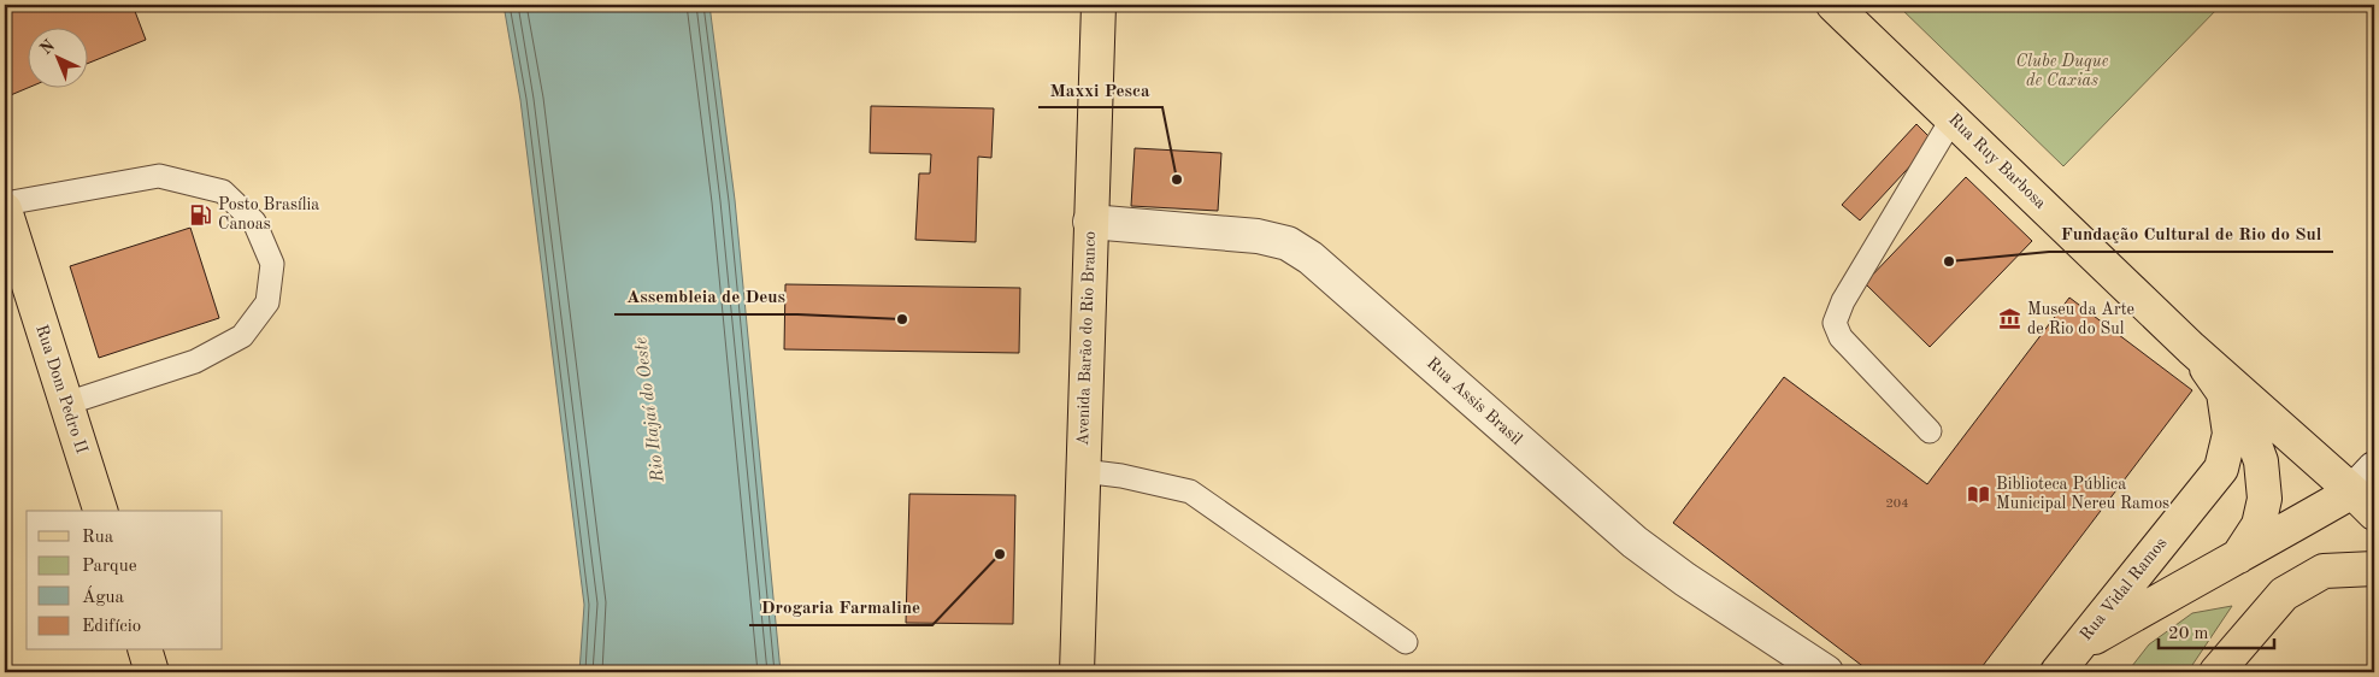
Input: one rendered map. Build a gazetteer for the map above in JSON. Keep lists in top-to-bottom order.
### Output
{
  "streets": {
    "main road": [
      "Rua Ruy Barbosa",
      "Avenida Barão do Rio Branco",
      "Rua Dom Pedro II",
      "Rua Vidal Ramos"
    ],
    "street": ["Rua Assis Brasil"]
  },
  "crossings": [
    ["Rua Ruy Barbosa", "Rua Vidal Ramos"],
    ["Avenida Barão do Rio Branco", "Rua Assis Brasil"]
  ],
  "water": ["Rio Itajaí do Oeste"],
  "parks": ["Clube Duque de Caxias"],
  "places": {
    "other": [
      "Maxxi Pesca",
      "Fundação Cultural de Rio do Sul",
      "Assembleia de Deus",
      "Drogaria Farmaline"
    ],
    "fuel station": ["Posto Brasília Canoas"],
    "museum": ["Museu da Arte de Rio do Sul"],
    "library": ["Biblioteca Pública Municipal Nereu Ramos"]
  },
  "house_numbers": ["204"],
  "legend": [
    "Rua",
    "Parque",
    "Água",
    "Edifício"
  ],
  "scale_bar": "20 m",
  "north": "top left"
}
